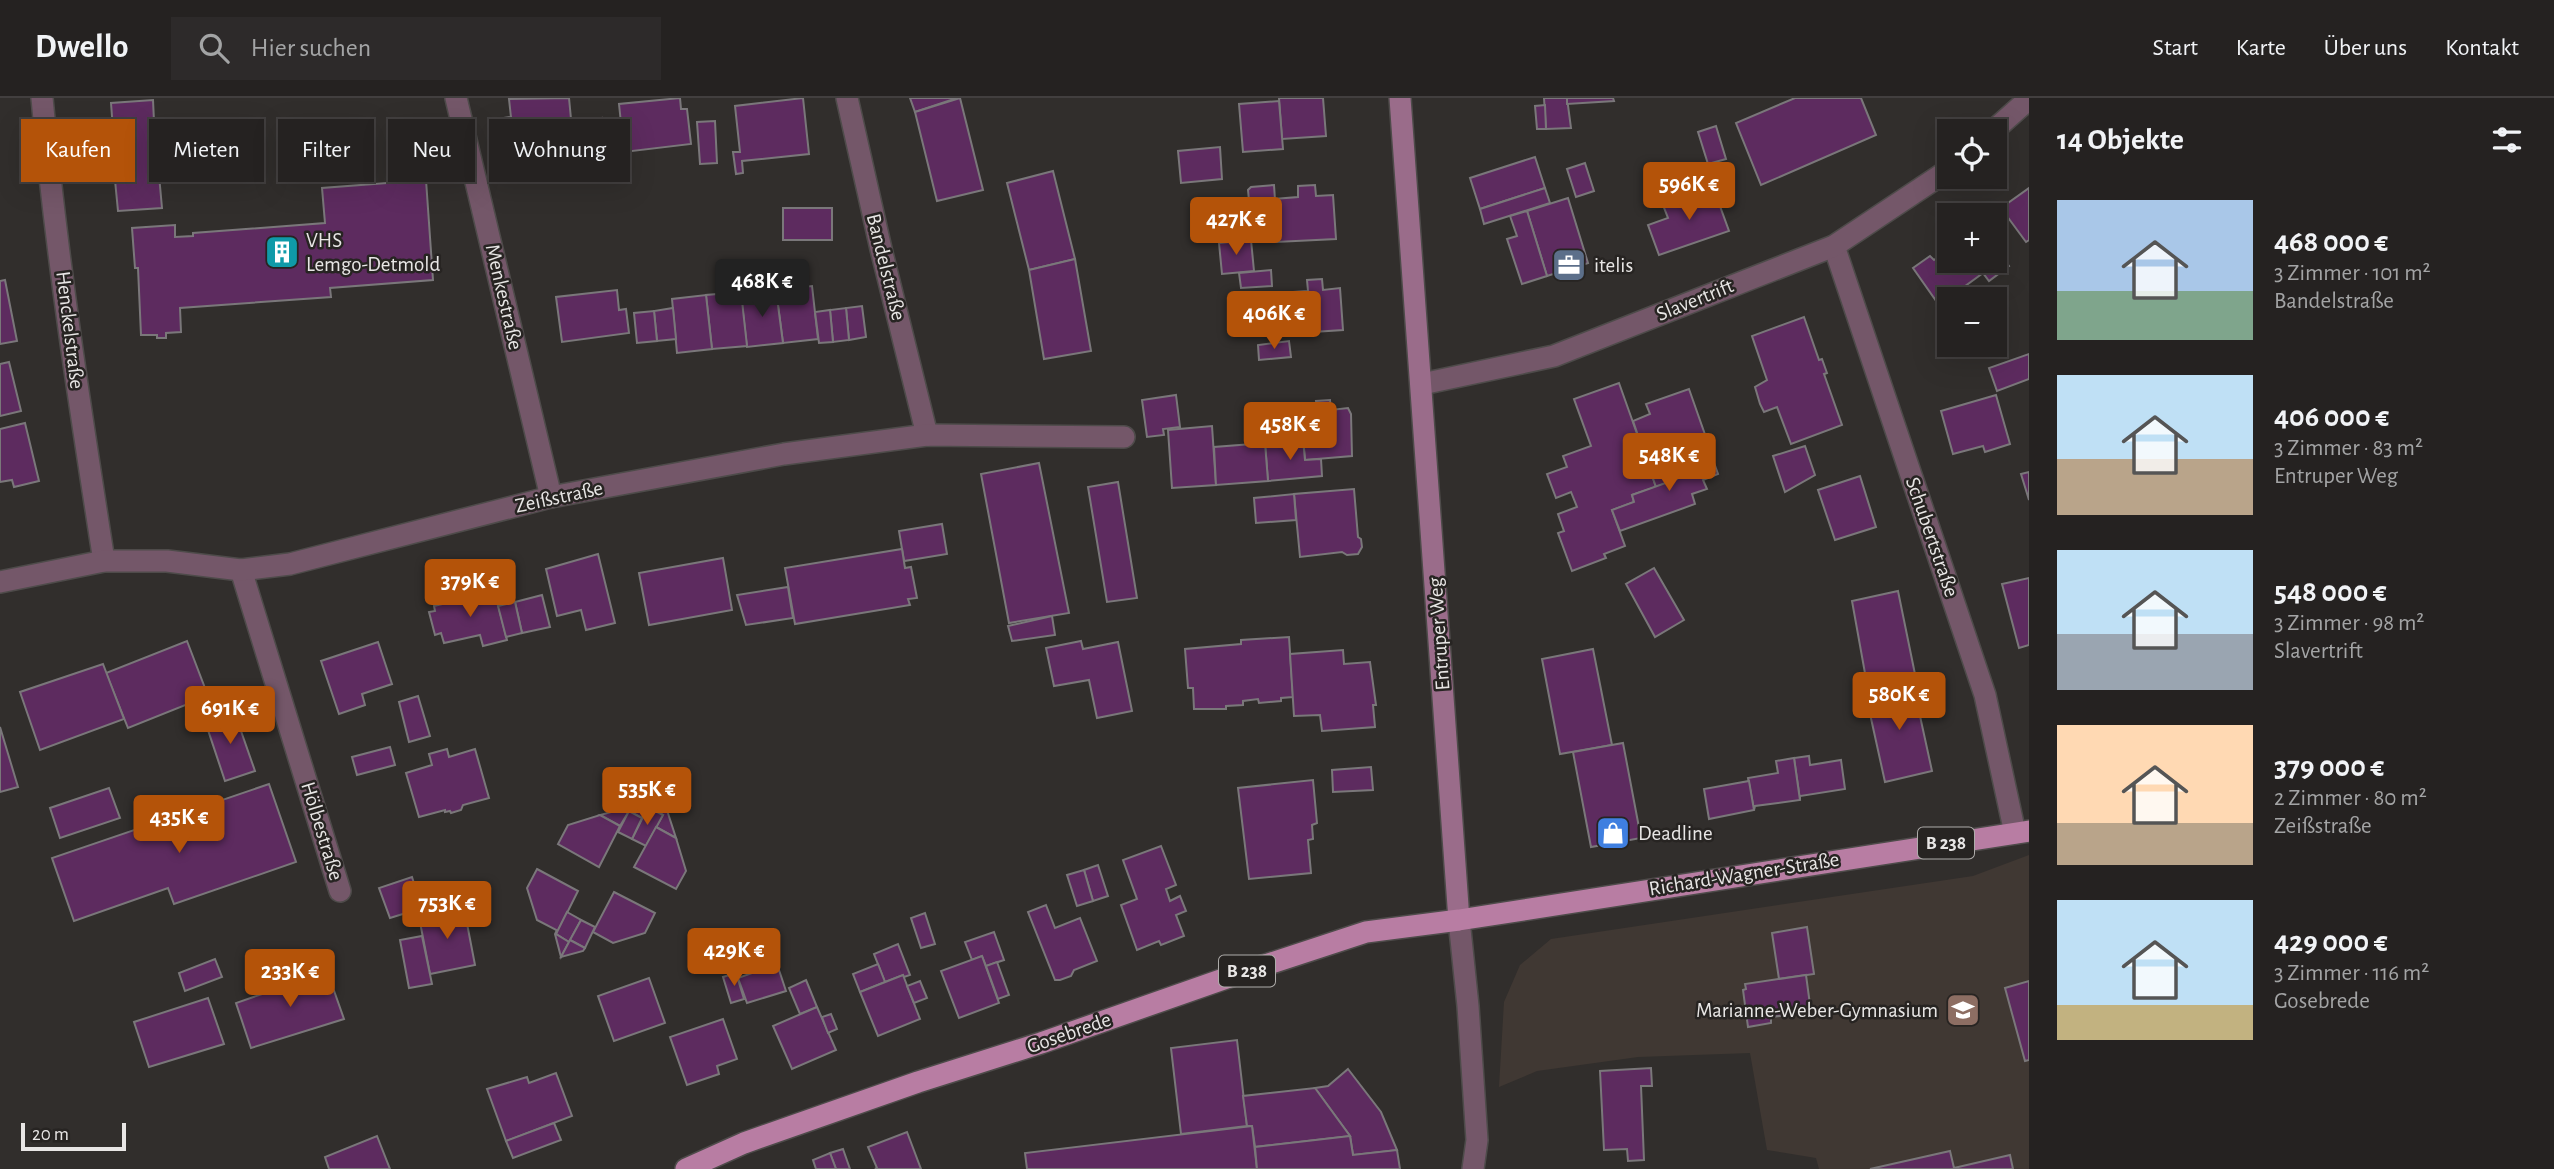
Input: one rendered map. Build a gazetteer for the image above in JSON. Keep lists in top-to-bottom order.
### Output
{
  "streets": {
    "main road": [
      "Entruper Weg",
      "B 238",
      "Richard-Wagner-Straße",
      "Gosebrede"
    ],
    "street": [
      "Bandelstraße",
      "Menkestraße",
      "Slavertrift",
      "Henckelstraße",
      "Zeißstraße",
      "Schubertstraße",
      "Hölbestraße"
    ]
  },
  "crossings": [
    ["Bandelstraße", "Zeißstraße"],
    ["Menkestraße", "Zeißstraße"],
    ["Slavertrift", "Schubertstraße"],
    ["Slavertrift", "Entruper Weg"],
    ["Henckelstraße", "Zeißstraße"],
    ["Zeißstraße", "Hölbestraße"],
    ["Schubertstraße", "Richard-Wagner-Straße"],
    ["Entruper Weg", "Richard-Wagner-Straße"],
    ["Entruper Weg", "Gosebrede"],
    ["Richard-Wagner-Straße", "Gosebrede"]
  ],
  "places": {
    "building": ["VHS Lemgo-Detmold"],
    "office": ["itelis"],
    "shop": ["Deadline"],
    "school or university": ["Marianne-Weber-Gymnasium"]
  },
  "scale_bar": "20 m",
  "page": {
    "header": "Dwello",
    "search": "Hier suchen",
    "nav": [
      "Start",
      "Karte",
      "Über uns",
      "Kontakt"
    ],
    "heading": "14 Objekte",
    "map_buttons": ["+", "−"],
    "chip": [
      "Kaufen",
      "Mieten",
      "Filter",
      "Neu",
      "Wohnung"
    ],
    "price": [
      "596K €",
      "427K €",
      "468K €",
      "406K €",
      "458K €",
      "548K €",
      "379K €",
      "580K €",
      "691K €",
      "535K €",
      "435K €",
      "753K €",
      "429K €",
      "233K €"
    ],
    "list": [
      {
        "name": "468 000 €",
        "note": "3 Zimmer · 101 m² · Bandelstraße"
      },
      {
        "name": "406 000 €",
        "note": "3 Zimmer · 83 m² · Entruper Weg"
      },
      {
        "name": "548 000 €",
        "note": "3 Zimmer · 98 m² · Slavertrift"
      },
      {
        "name": "379 000 €",
        "note": "2 Zimmer · 80 m² · Zeißstraße"
      },
      {
        "name": "429 000 €",
        "note": "3 Zimmer · 116 m² · Gosebrede"
      }
    ],
    "scale": "20 m"
  }
}
